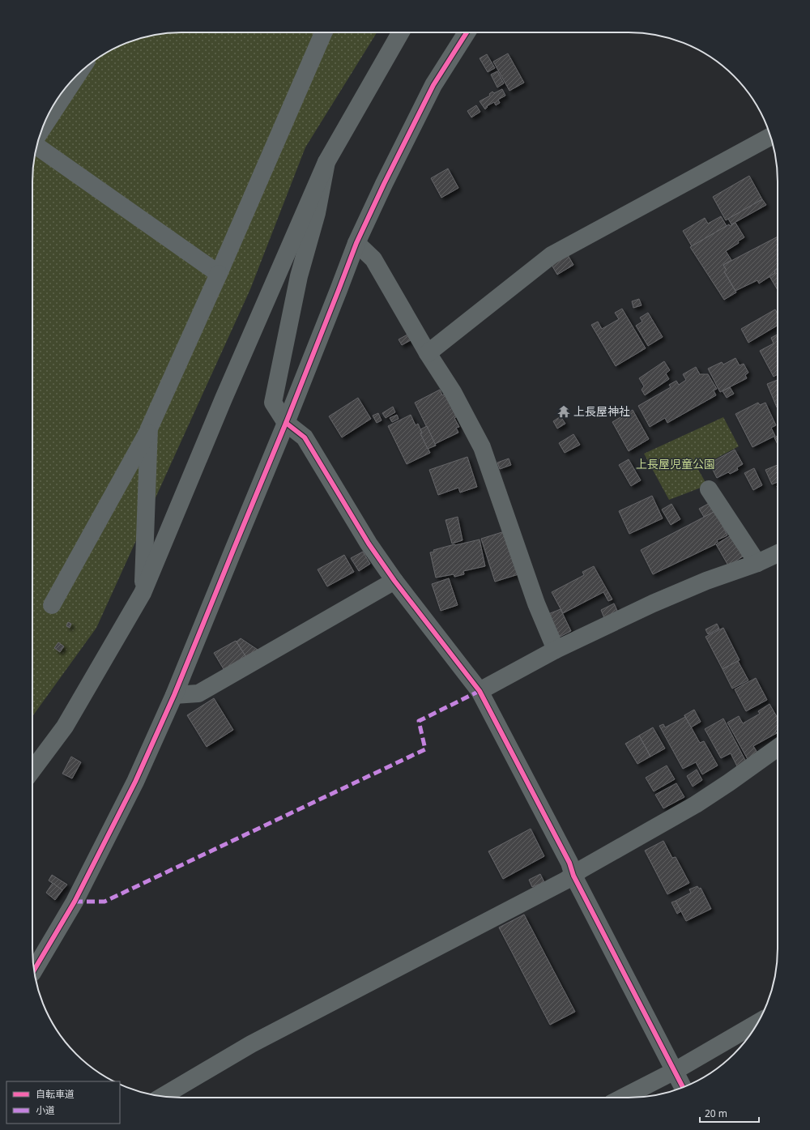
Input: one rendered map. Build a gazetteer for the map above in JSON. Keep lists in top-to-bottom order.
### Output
{
  "parks": ["上長屋児童公園"],
  "places": {
    "temple": ["上長屋神社"]
  },
  "legend": ["自転車道", "小道"],
  "scale_bar": "20 m"
}
